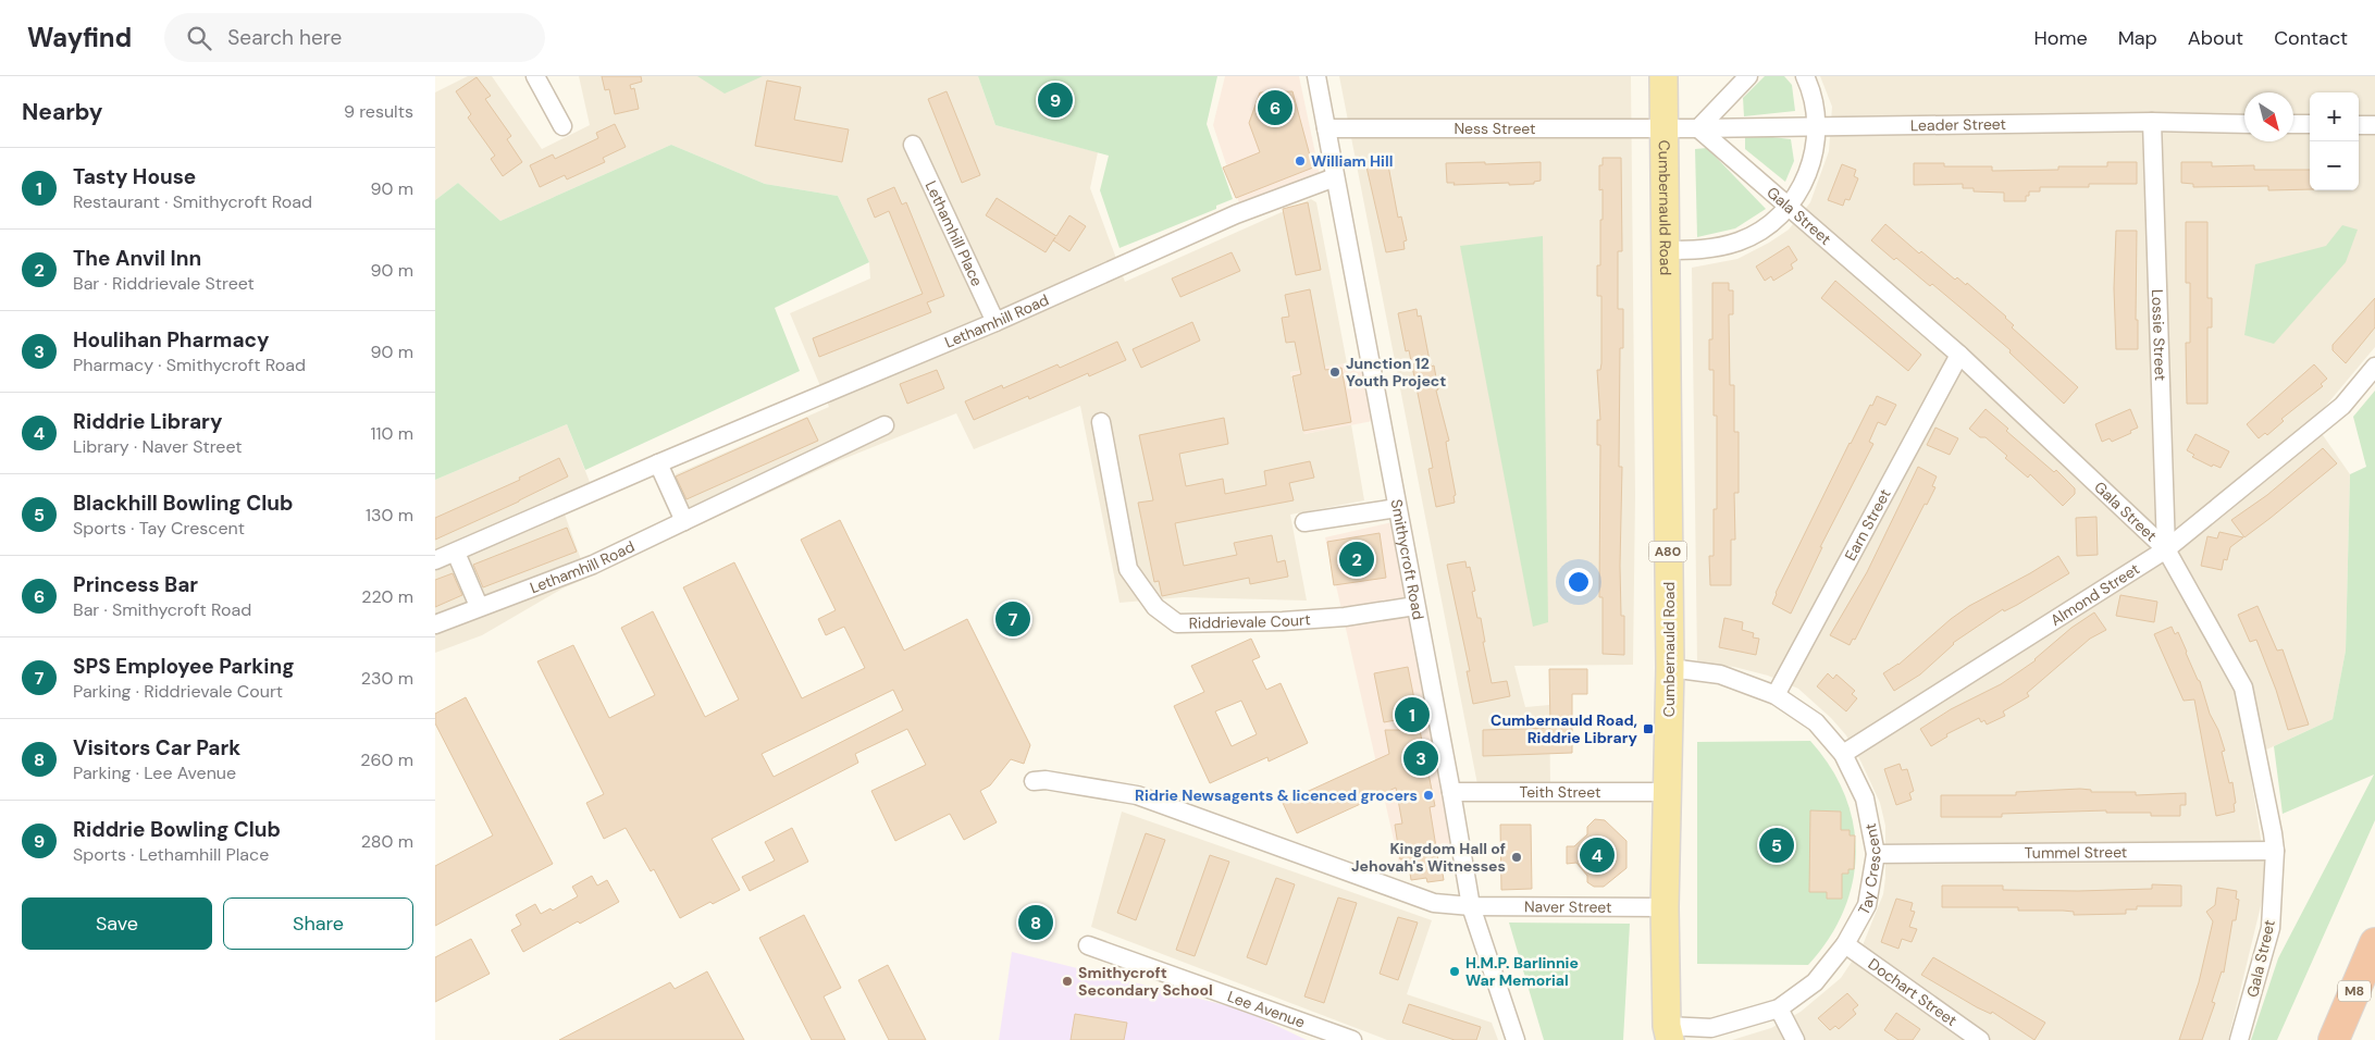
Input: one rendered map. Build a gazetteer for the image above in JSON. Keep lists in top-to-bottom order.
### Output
{
  "streets": {
    "highway": ["M8"],
    "main road": ["Cumbernauld Road", "A80"],
    "street": [
      "Leader Street",
      "Ness Street",
      "Gala Street",
      "Lethamhill Place",
      "Lethamhill Road",
      "Lossie Street",
      "Earn Street",
      "Smithycroft Road",
      "Almond Street",
      "Riddrievale Court",
      "Teith Street",
      "Tummel Street",
      "Tay Crescent",
      "Naver Street",
      "Dochart Street",
      "Lee Avenue"
    ]
  },
  "crossings": [
    ["Leader Street", "Ness Street"],
    ["Leader Street", "Cumbernauld Road"],
    ["Leader Street", "Gala Street"],
    ["Leader Street", "Lossie Street"],
    ["Ness Street", "Cumbernauld Road"],
    ["Ness Street", "Smithycroft Road"],
    ["Cumbernauld Road", "Teith Street"],
    ["Cumbernauld Road", "Tay Crescent"],
    ["Cumbernauld Road", "Naver Street"],
    ["Gala Street", "Lossie Street"],
    ["Gala Street", "Earn Street"],
    ["Gala Street", "Almond Street"],
    ["Gala Street", "Tummel Street"],
    ["Lethamhill Place", "Lethamhill Road"],
    ["Lethamhill Road", "Smithycroft Road"],
    ["Lossie Street", "Almond Street"],
    ["Earn Street", "Tay Crescent"],
    ["Smithycroft Road", "Riddrievale Court"],
    ["Smithycroft Road", "Teith Street"],
    ["Smithycroft Road", "Naver Street"],
    ["Almond Street", "Tay Crescent"],
    ["Tummel Street", "Tay Crescent"],
    ["Tay Crescent", "Dochart Street"]
  ],
  "places": {
    "other": [
      "William Hill",
      "Junction 12 Youth Project",
      "Ridrie Newsagents & licenced grocers",
      "Kingdom Hall of Jehovah's Witnesses",
      "H.M.P. Barlinnie War Memorial",
      "Smithycroft Secondary School"
    ],
    "transit": ["Cumbernauld Road, Riddrie Library"]
  },
  "north": "bottom right",
  "page": {
    "header": "Wayfind",
    "search": "Search here",
    "nav": [
      "Home",
      "Map",
      "About",
      "Contact"
    ],
    "heading": ["Nearby", "9 results"],
    "pins": [
      "9",
      "6",
      "2",
      "7",
      "1",
      "3",
      "5",
      "4",
      "8"
    ],
    "map_buttons": ["+", "−"],
    "list": [
      {
        "mark": "1",
        "name": "Tasty House",
        "note": "Restaurant · Smithycroft Road",
        "value": "90 m"
      },
      {
        "mark": "2",
        "name": "The Anvil Inn",
        "note": "Bar · Riddrievale Street",
        "value": "90 m"
      },
      {
        "mark": "3",
        "name": "Houlihan Pharmacy",
        "note": "Pharmacy · Smithycroft Road",
        "value": "90 m"
      },
      {
        "mark": "4",
        "name": "Riddrie Library",
        "note": "Library · Naver Street",
        "value": "110 m"
      },
      {
        "mark": "5",
        "name": "Blackhill Bowling Club",
        "note": "Sports · Tay Crescent",
        "value": "130 m"
      },
      {
        "mark": "6",
        "name": "Princess Bar",
        "note": "Bar · Smithycroft Road",
        "value": "220 m"
      },
      {
        "mark": "7",
        "name": "SPS Employee Parking",
        "note": "Parking · Riddrievale Court",
        "value": "230 m"
      },
      {
        "mark": "8",
        "name": "Visitors Car Park",
        "note": "Parking · Lee Avenue",
        "value": "260 m"
      },
      {
        "mark": "9",
        "name": "Riddrie Bowling Club",
        "note": "Sports · Lethamhill Place",
        "value": "280 m"
      }
    ],
    "buttons": ["Save", "Share"]
  }
}
